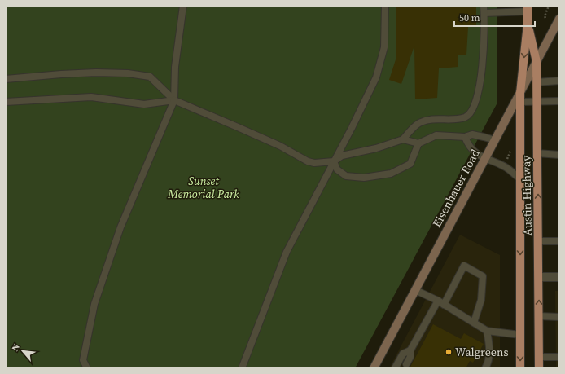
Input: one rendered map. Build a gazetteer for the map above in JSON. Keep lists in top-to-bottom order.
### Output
{
  "streets": {
    "main road": ["Eisenhauer Road", "Austin Highway"]
  },
  "crossings": [
    ["Eisenhauer Road", "Austin Highway"]
  ],
  "parks": ["Sunset Memorial Park"],
  "places": ["Walgreens"],
  "scale_bar": "50 m",
  "north": "top left"
}
